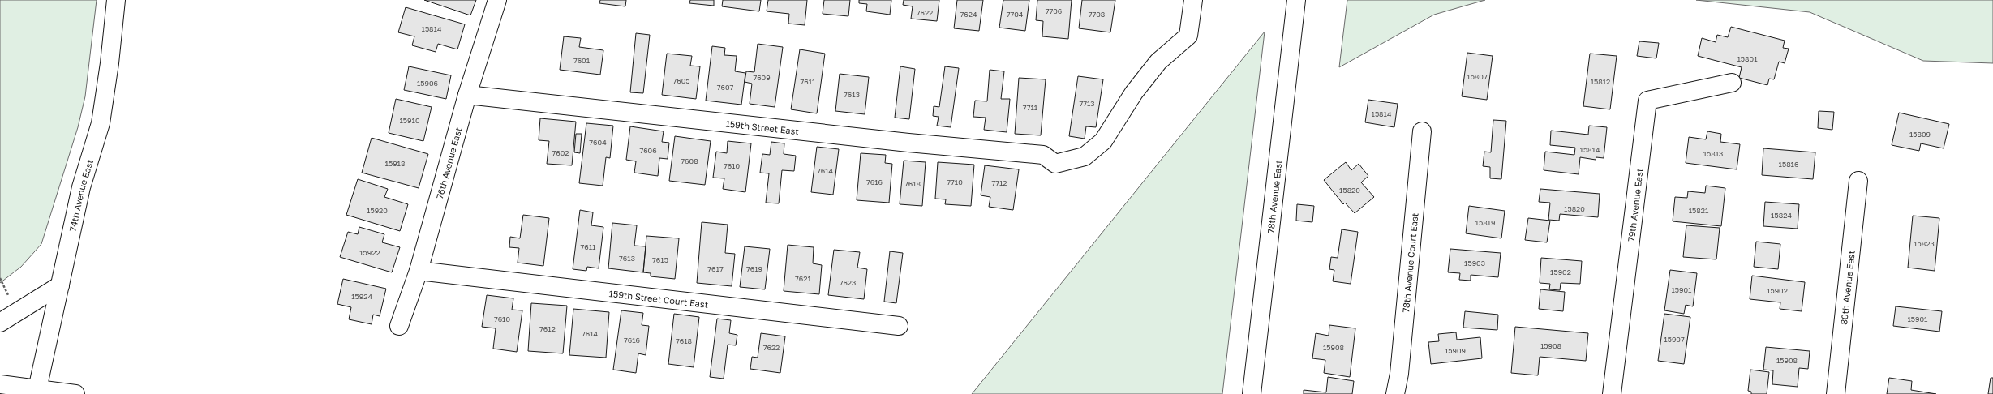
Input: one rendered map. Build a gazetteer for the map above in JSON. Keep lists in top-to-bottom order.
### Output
{
  "streets": {
    "street": [
      "159th Street East",
      "76th Avenue East",
      "74th Avenue East",
      "78th Avenue East",
      "79th Avenue East",
      "78th Avenue Court East",
      "80th Avenue East",
      "159th Street Court East"
    ]
  },
  "crossings": [
    ["159th Street East", "76th Avenue East"],
    ["76th Avenue East", "159th Street Court East"]
  ],
  "house_numbers": [
    "7706",
    "7622",
    "7624",
    "7704",
    "7708",
    "15814",
    "15801",
    "7601",
    "15807",
    "7609",
    "7605",
    "7611",
    "15812",
    "15906",
    "7607",
    "7613",
    "7713",
    "7711",
    "15814",
    "15910",
    "15809",
    "7604",
    "15814",
    "7606",
    "7602",
    "15813",
    "7608",
    "15918",
    "15816",
    "7610",
    "7614",
    "7616",
    "7710",
    "7712",
    "7618",
    "15820",
    "15820",
    "15920",
    "15821",
    "15824",
    "15819",
    "15823",
    "7611",
    "15922",
    "7613",
    "7615",
    "15903",
    "7617",
    "7619",
    "15902",
    "7621",
    "7623",
    "15901",
    "15902",
    "15924",
    "7610",
    "15901",
    "7612",
    "7614",
    "15907",
    "7616",
    "7618",
    "15908",
    "7622",
    "15908",
    "15909",
    "15908"
  ]
}
